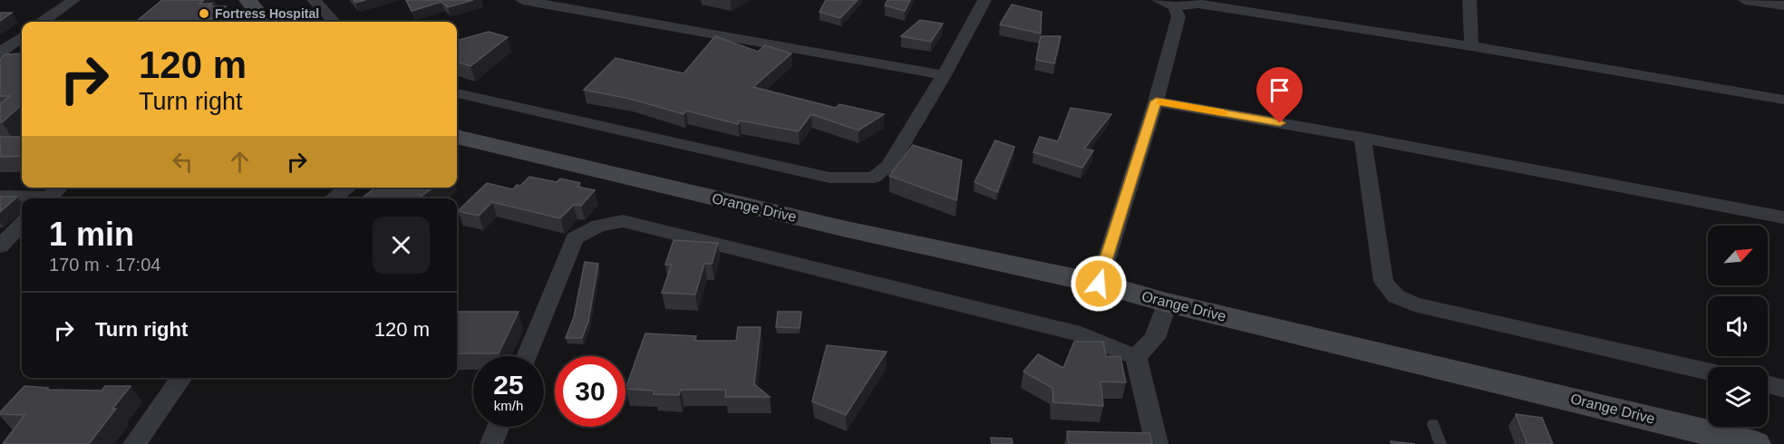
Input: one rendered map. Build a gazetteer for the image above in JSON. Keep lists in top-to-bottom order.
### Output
{
  "streets": {
    "street": ["Orange Drive"]
  },
  "places": ["Fortress Hospital"],
  "north": "top right",
  "page": {
    "turn": ["120 m", "Turn right"],
    "heading": ["1 min", "170 m · 17:04"],
    "list": [
      {
        "name": "Turn right",
        "value": "120 m"
      }
    ],
    "speed": "25 km/h",
    "limit": "30"
  }
}
